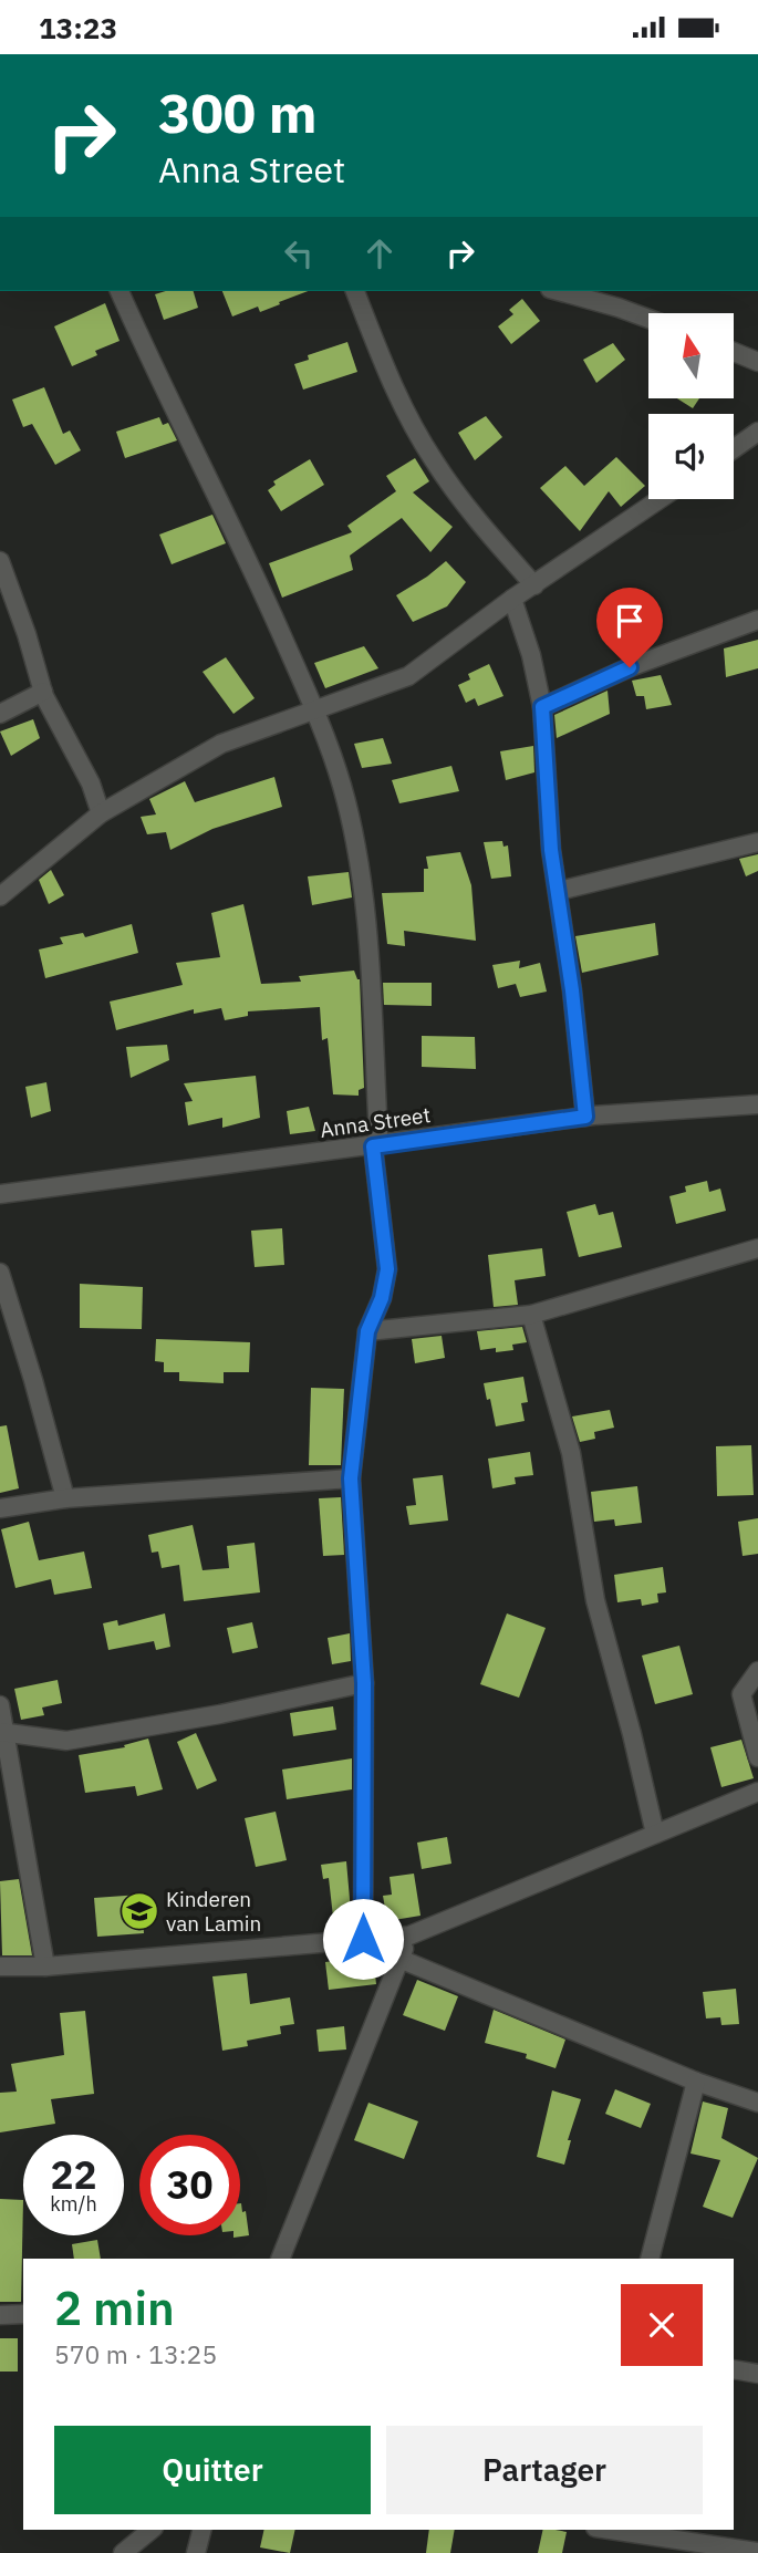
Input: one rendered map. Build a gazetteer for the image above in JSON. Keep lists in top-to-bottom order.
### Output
{
  "streets": {
    "street": ["Anna Street"]
  },
  "places": {
    "school or university": ["Kinderen van Lamin"]
  },
  "north": "top",
  "page": {
    "status": "13:23",
    "turn": ["300 m", "Anna Street"],
    "speed": "22 km/h",
    "limit": "30",
    "heading": ["2 min", "570 m · 13:25"],
    "buttons": ["Quitter", "Partager"]
  }
}
